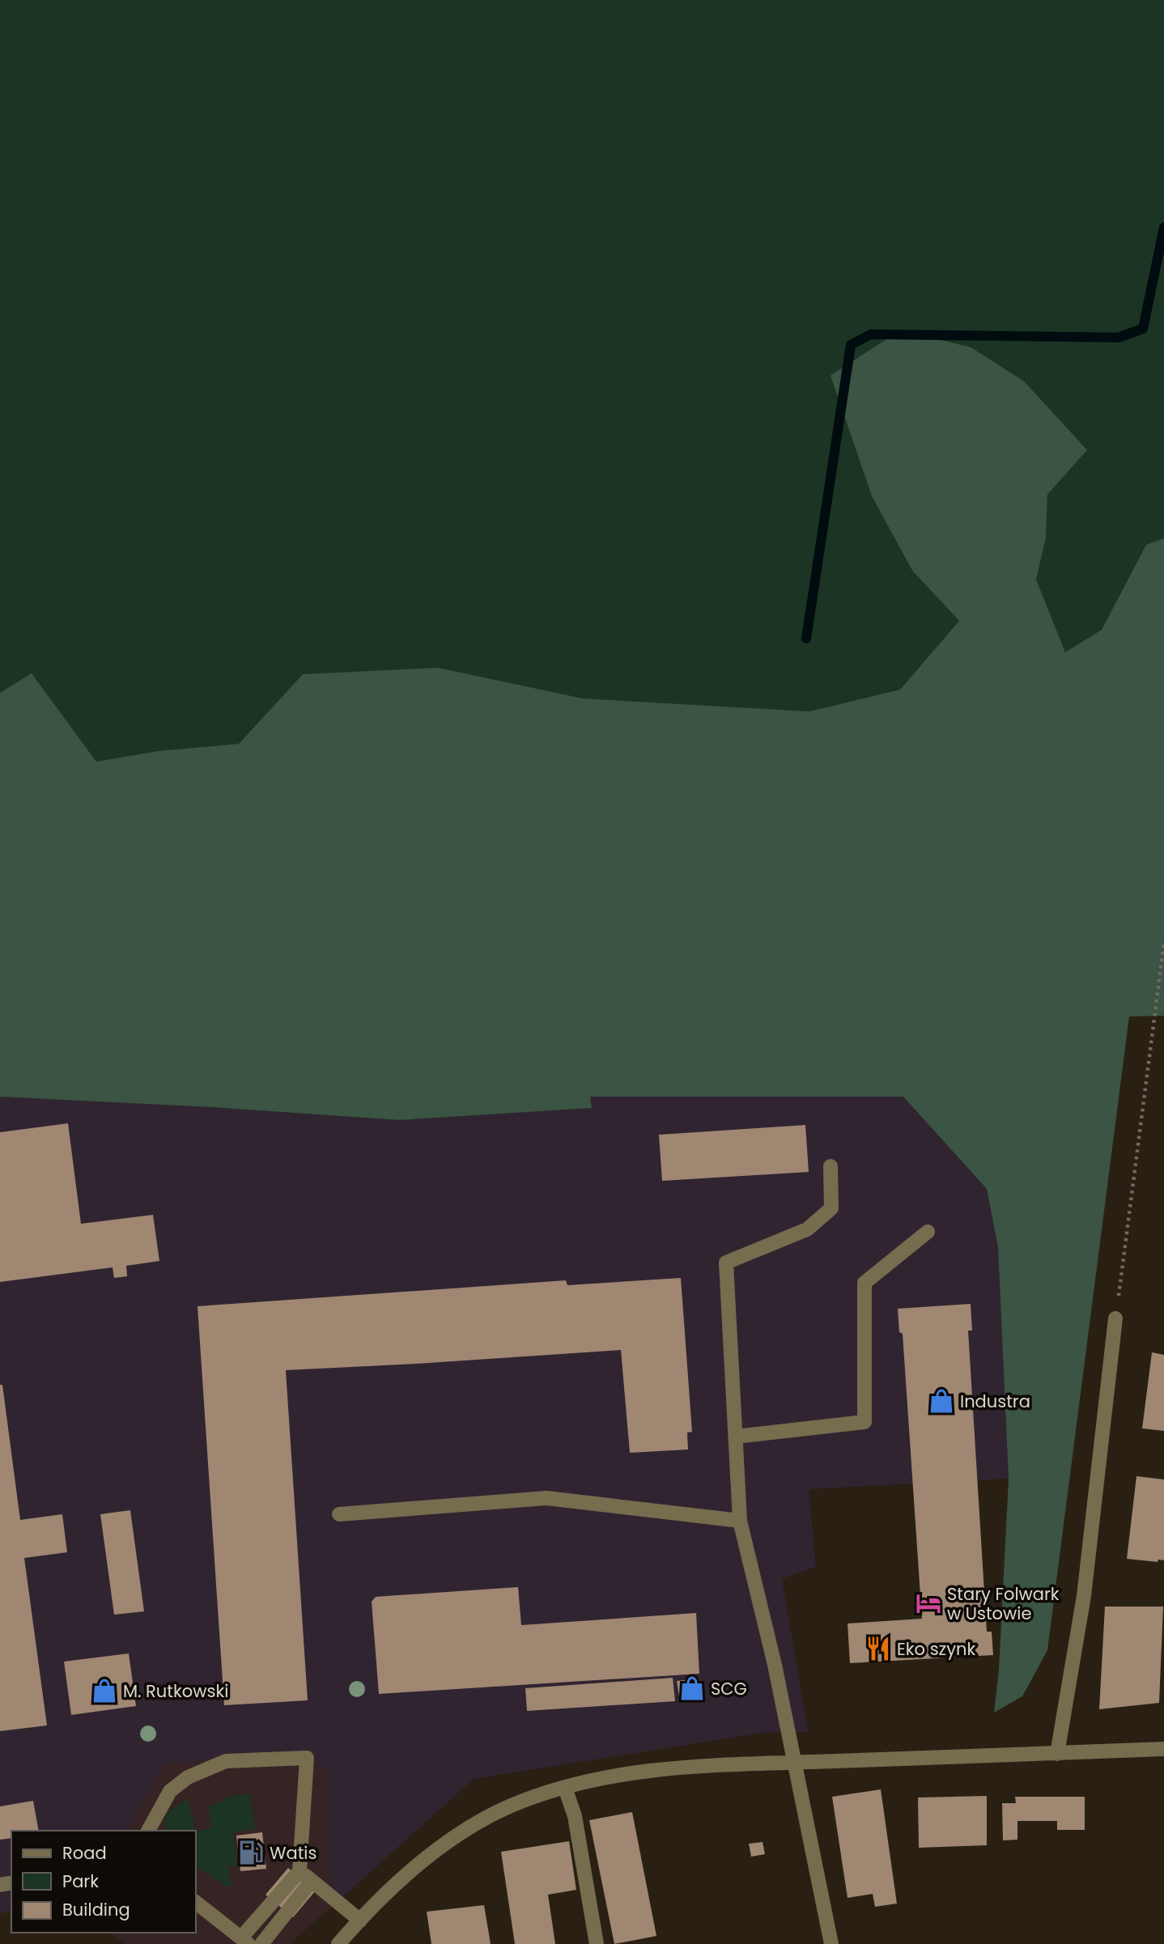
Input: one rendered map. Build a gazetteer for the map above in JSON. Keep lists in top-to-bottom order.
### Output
{
  "places": {
    "shop": ["Industra", "SCG", "M. Rutkowski"],
    "hotel": ["Stary Folwark w Ustowie"],
    "restaurant": ["Eko szynk"],
    "fuel station": ["Watis"]
  },
  "legend": ["Road", "Park", "Building"]
}
